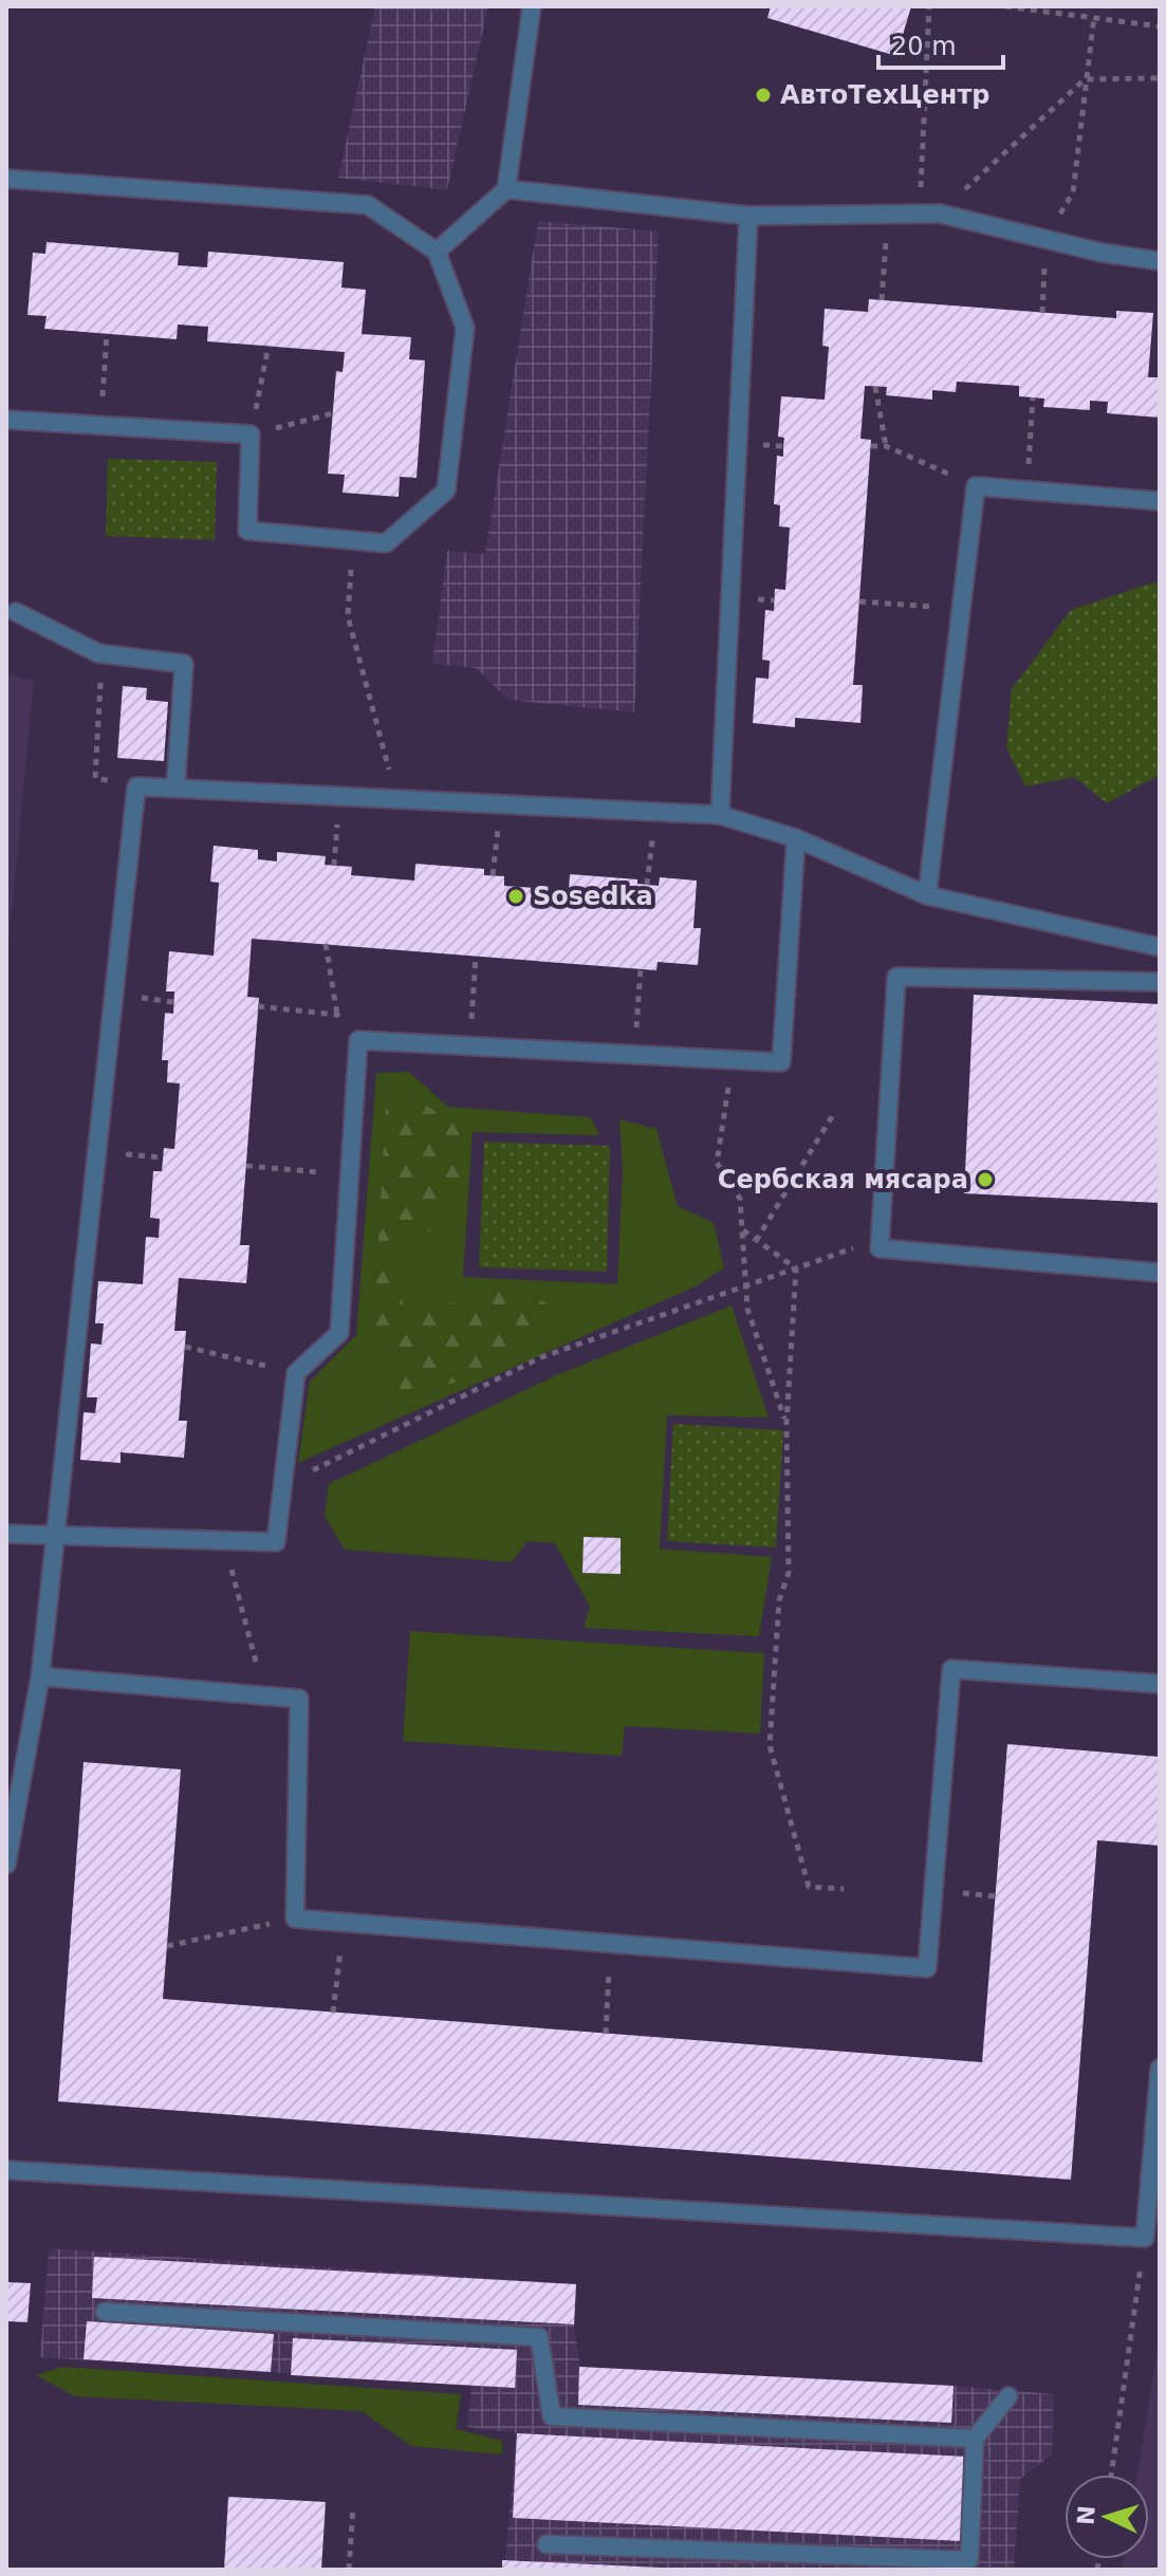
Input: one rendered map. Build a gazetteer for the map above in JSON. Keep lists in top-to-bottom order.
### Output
{
  "places": ["АвтоТехЦентр", "Sosedka", "Сербская мясара"],
  "scale_bar": "20 m",
  "north": "left"
}
